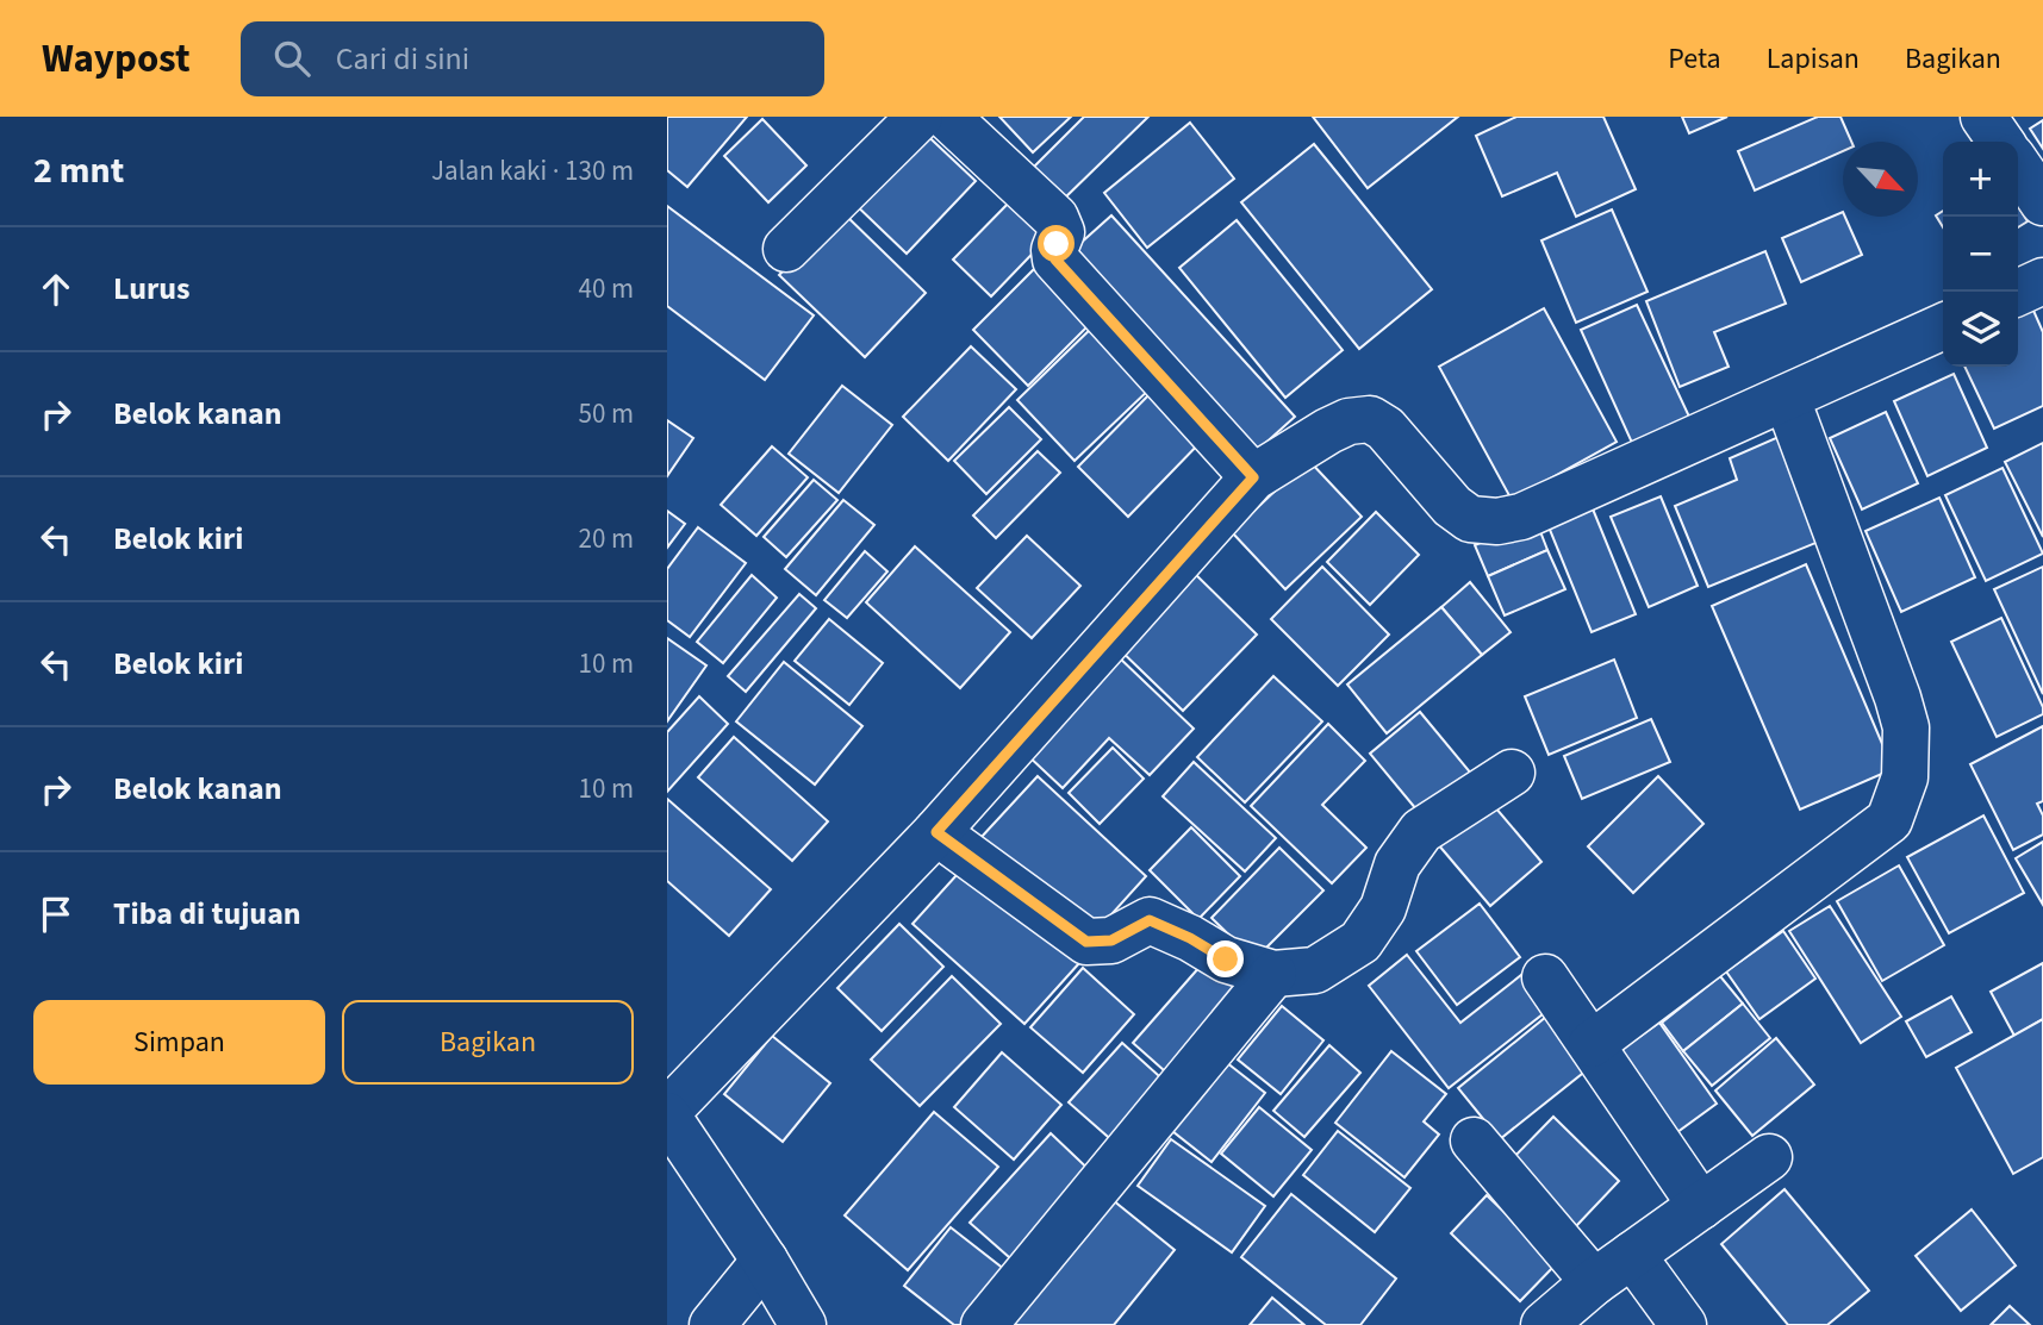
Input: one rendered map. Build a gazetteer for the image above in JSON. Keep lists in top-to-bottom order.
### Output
{
  "north": "bottom right",
  "page": {
    "header": "Waypost",
    "search": "Cari di sini",
    "nav": ["Peta", "Lapisan", "Bagikan"],
    "heading": ["2 mnt", "Jalan kaki · 130 m"],
    "map_buttons": ["+", "−"],
    "list": [
      ["Lurus", "40 m"],
      ["Belok kanan", "50 m"],
      ["Belok kiri", "20 m"],
      ["Belok kiri", "10 m"],
      ["Belok kanan", "10 m"],
      "Tiba di tujuan"
    ],
    "buttons": ["Simpan", "Bagikan"]
  }
}
